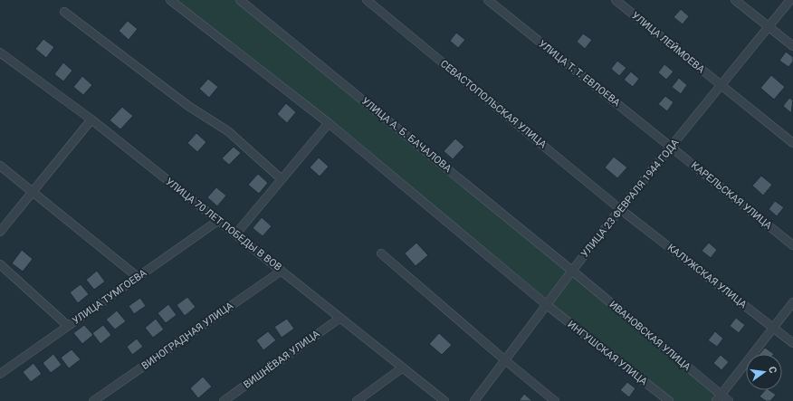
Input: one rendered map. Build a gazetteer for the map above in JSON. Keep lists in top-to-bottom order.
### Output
{
  "streets": {
    "street": [
      "УЛИЦА ЛЕЙМОЕВА",
      "УЛИЦА Т. Т. ЕВЛОЕВА",
      "СЕВАСТОПОЛЬСКАЯ УЛИЦА",
      "УЛИЦА А. Б. БАЧАЛОВА",
      "КАРЕЛЬСКАЯ УЛИЦА",
      "УЛИЦА 23 ФЕВРАЛЯ 1944 ГОДА",
      "УЛИЦА 70 ЛЕТ ПОБЕДЫ В ВОВ",
      "КАЛУЖСКАЯ УЛИЦА",
      "УЛИЦА ТУМГОЕВА",
      "ВИНОГРАДНАЯ УЛИЦА",
      "ИВАНОВСКАЯ УЛИЦА",
      "ИНГУШСКАЯ УЛИЦА",
      "ВИШНЁВАЯ УЛИЦА"
    ]
  },
  "crossings": [
    ["УЛИЦА ЛЕЙМОЕВА", "УЛИЦА 23 ФЕВРАЛЯ 1944 ГОДА"],
    ["УЛИЦА Т. Т. ЕВЛОЕВА", "КАРЕЛЬСКАЯ УЛИЦА"],
    ["УЛИЦА Т. Т. ЕВЛОЕВА", "УЛИЦА 23 ФЕВРАЛЯ 1944 ГОДА"],
    ["СЕВАСТОПОЛЬСКАЯ УЛИЦА", "УЛИЦА 23 ФЕВРАЛЯ 1944 ГОДА"],
    ["СЕВАСТОПОЛЬСКАЯ УЛИЦА", "КАЛУЖСКАЯ УЛИЦА"],
    ["УЛИЦА А. Б. БАЧАЛОВА", "УЛИЦА 23 ФЕВРАЛЯ 1944 ГОДА"],
    ["УЛИЦА А. Б. БАЧАЛОВА", "ИВАНОВСКАЯ УЛИЦА"],
    ["КАРЕЛЬСКАЯ УЛИЦА", "УЛИЦА 23 ФЕВРАЛЯ 1944 ГОДА"],
    ["УЛИЦА 23 ФЕВРАЛЯ 1944 ГОДА", "КАЛУЖСКАЯ УЛИЦА"],
    ["УЛИЦА 23 ФЕВРАЛЯ 1944 ГОДА", "ИВАНОВСКАЯ УЛИЦА"],
    ["УЛИЦА 23 ФЕВРАЛЯ 1944 ГОДА", "ИНГУШСКАЯ УЛИЦА"],
    ["УЛИЦА 70 ЛЕТ ПОБЕДЫ В ВОВ", "УЛИЦА ТУМГОЕВА"],
    ["УЛИЦА 70 ЛЕТ ПОБЕДЫ В ВОВ", "ВИНОГРАДНАЯ УЛИЦА"],
    ["УЛИЦА 70 ЛЕТ ПОБЕДЫ В ВОВ", "ВИШНЁВАЯ УЛИЦА"]
  ],
  "north": "right"
}
